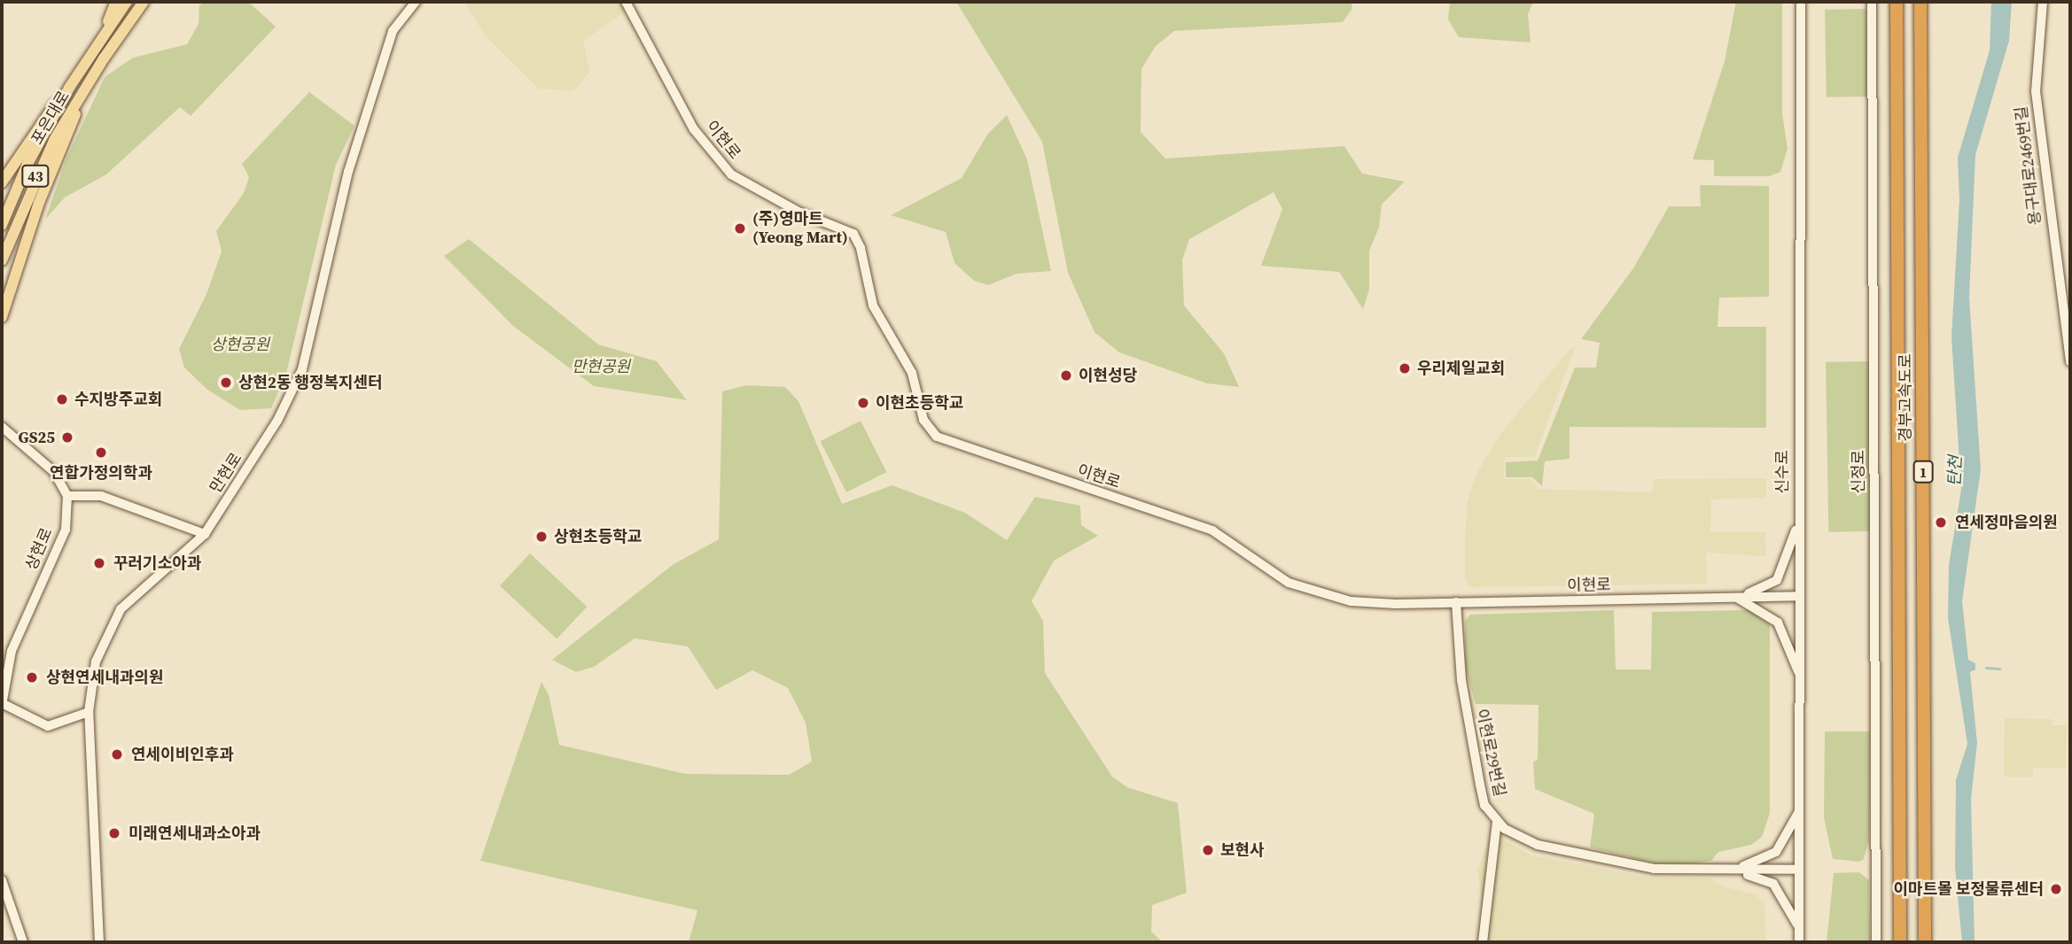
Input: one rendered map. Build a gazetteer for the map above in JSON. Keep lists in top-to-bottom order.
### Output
{
  "streets": {
    "highway": ["경부고속도로", "1"],
    "main road": ["포은대로", "43"],
    "street": [
      "이현로",
      "용구대로2469번길",
      "신수로",
      "신정로",
      "만현로",
      "상현로",
      "이현로29번길"
    ]
  },
  "crossings": [
    ["이현로", "신수로"],
    ["이현로", "이현로29번길"]
  ],
  "water": ["탄천"],
  "parks": ["상현공원", "만현공원"],
  "places": [
    "(주)영마트 (Yeong Mart)",
    "우리제일교회",
    "이현성당",
    "상현2동 행정복지센터",
    "수지방주교회",
    "이현초등학교",
    "GS25",
    "연합가정의학과",
    "연세정마음의원",
    "상현초등학교",
    "꾸러기소아과",
    "상현연세내과의원",
    "연세이비인후과",
    "미래연세내과소아과",
    "보현사",
    "이마트몰 보정물류센터"
  ]
}
